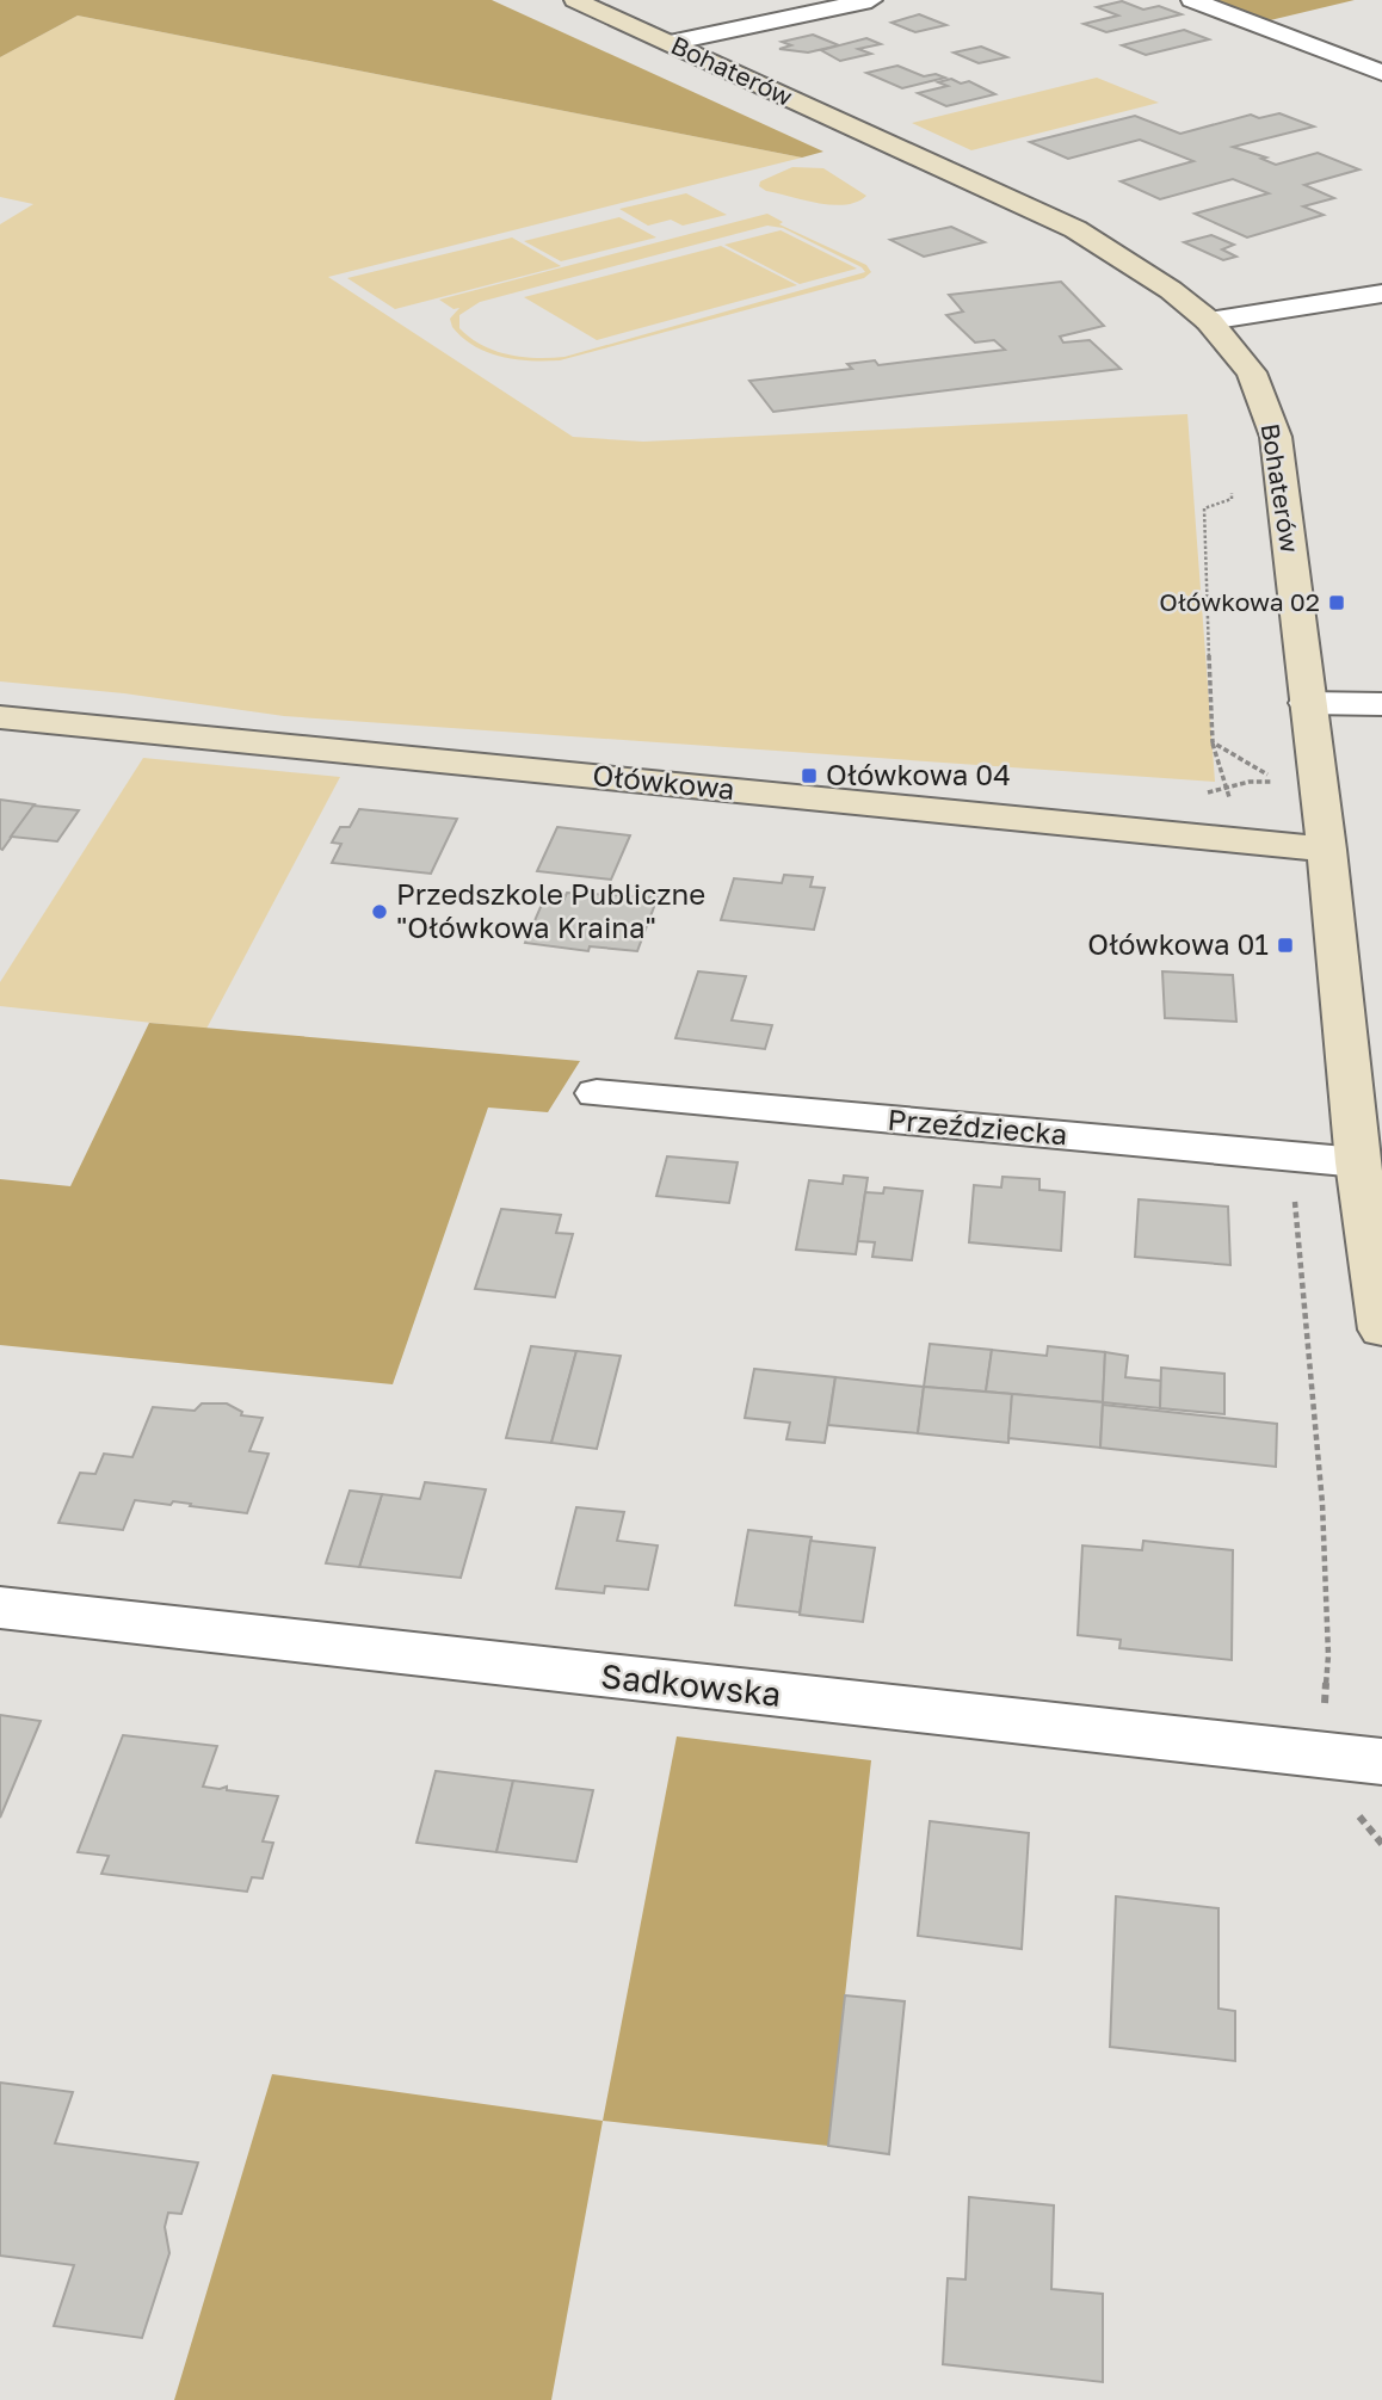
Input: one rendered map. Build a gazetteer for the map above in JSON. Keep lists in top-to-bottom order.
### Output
{
  "streets": {
    "street": [
      "Bohaterów",
      "Ołówkowa",
      "Przeździecka",
      "Sadkowska"
    ]
  },
  "crossings": [
    ["Bohaterów", "Ołówkowa"],
    ["Bohaterów", "Przeździecka"]
  ],
  "places": {
    "transit": ["Ołówkowa 02", "Ołówkowa 04", "Ołówkowa 01"],
    "other": ["Przedszkole Publiczne \"Ołówkowa Kraina\""]
  }
}
